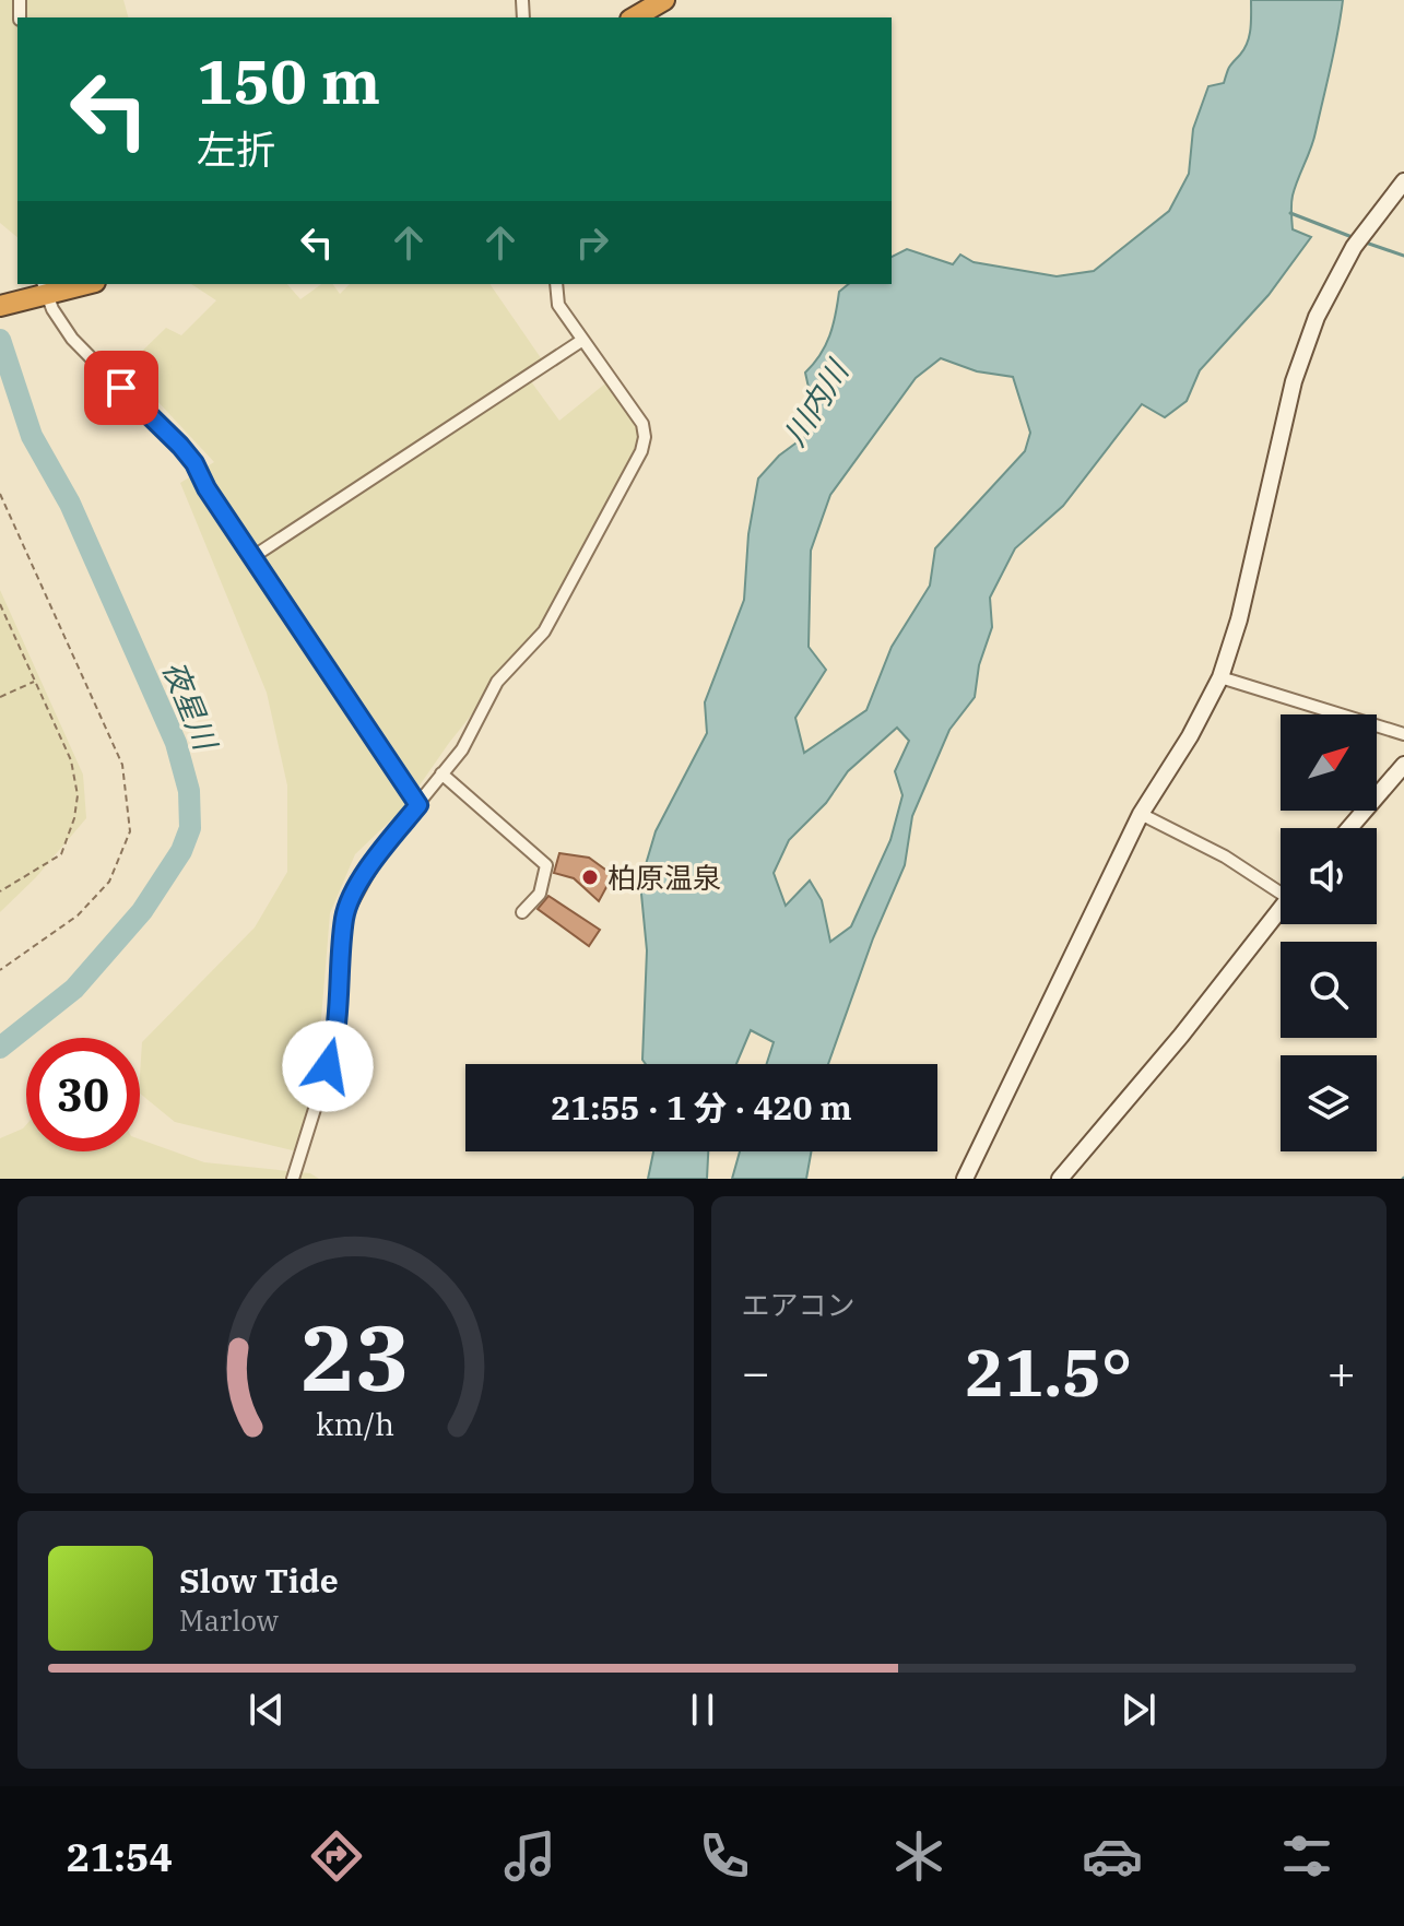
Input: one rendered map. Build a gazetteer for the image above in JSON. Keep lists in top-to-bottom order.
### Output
{
  "water": ["川内川", "夜星川"],
  "places": ["柏原温泉"],
  "north": "top right",
  "page": {
    "turn": ["150 m", "左折"],
    "limit": "30",
    "trip": "21:55 · 1 分 · 420 m",
    "tile": "エアコン",
    "heat": ["−", "21.5°", "+"],
    "song": ["Slow Tide", "Marlow"],
    "tabs": "21:54",
    "gauge": ["23", "km/h"]
  }
}
